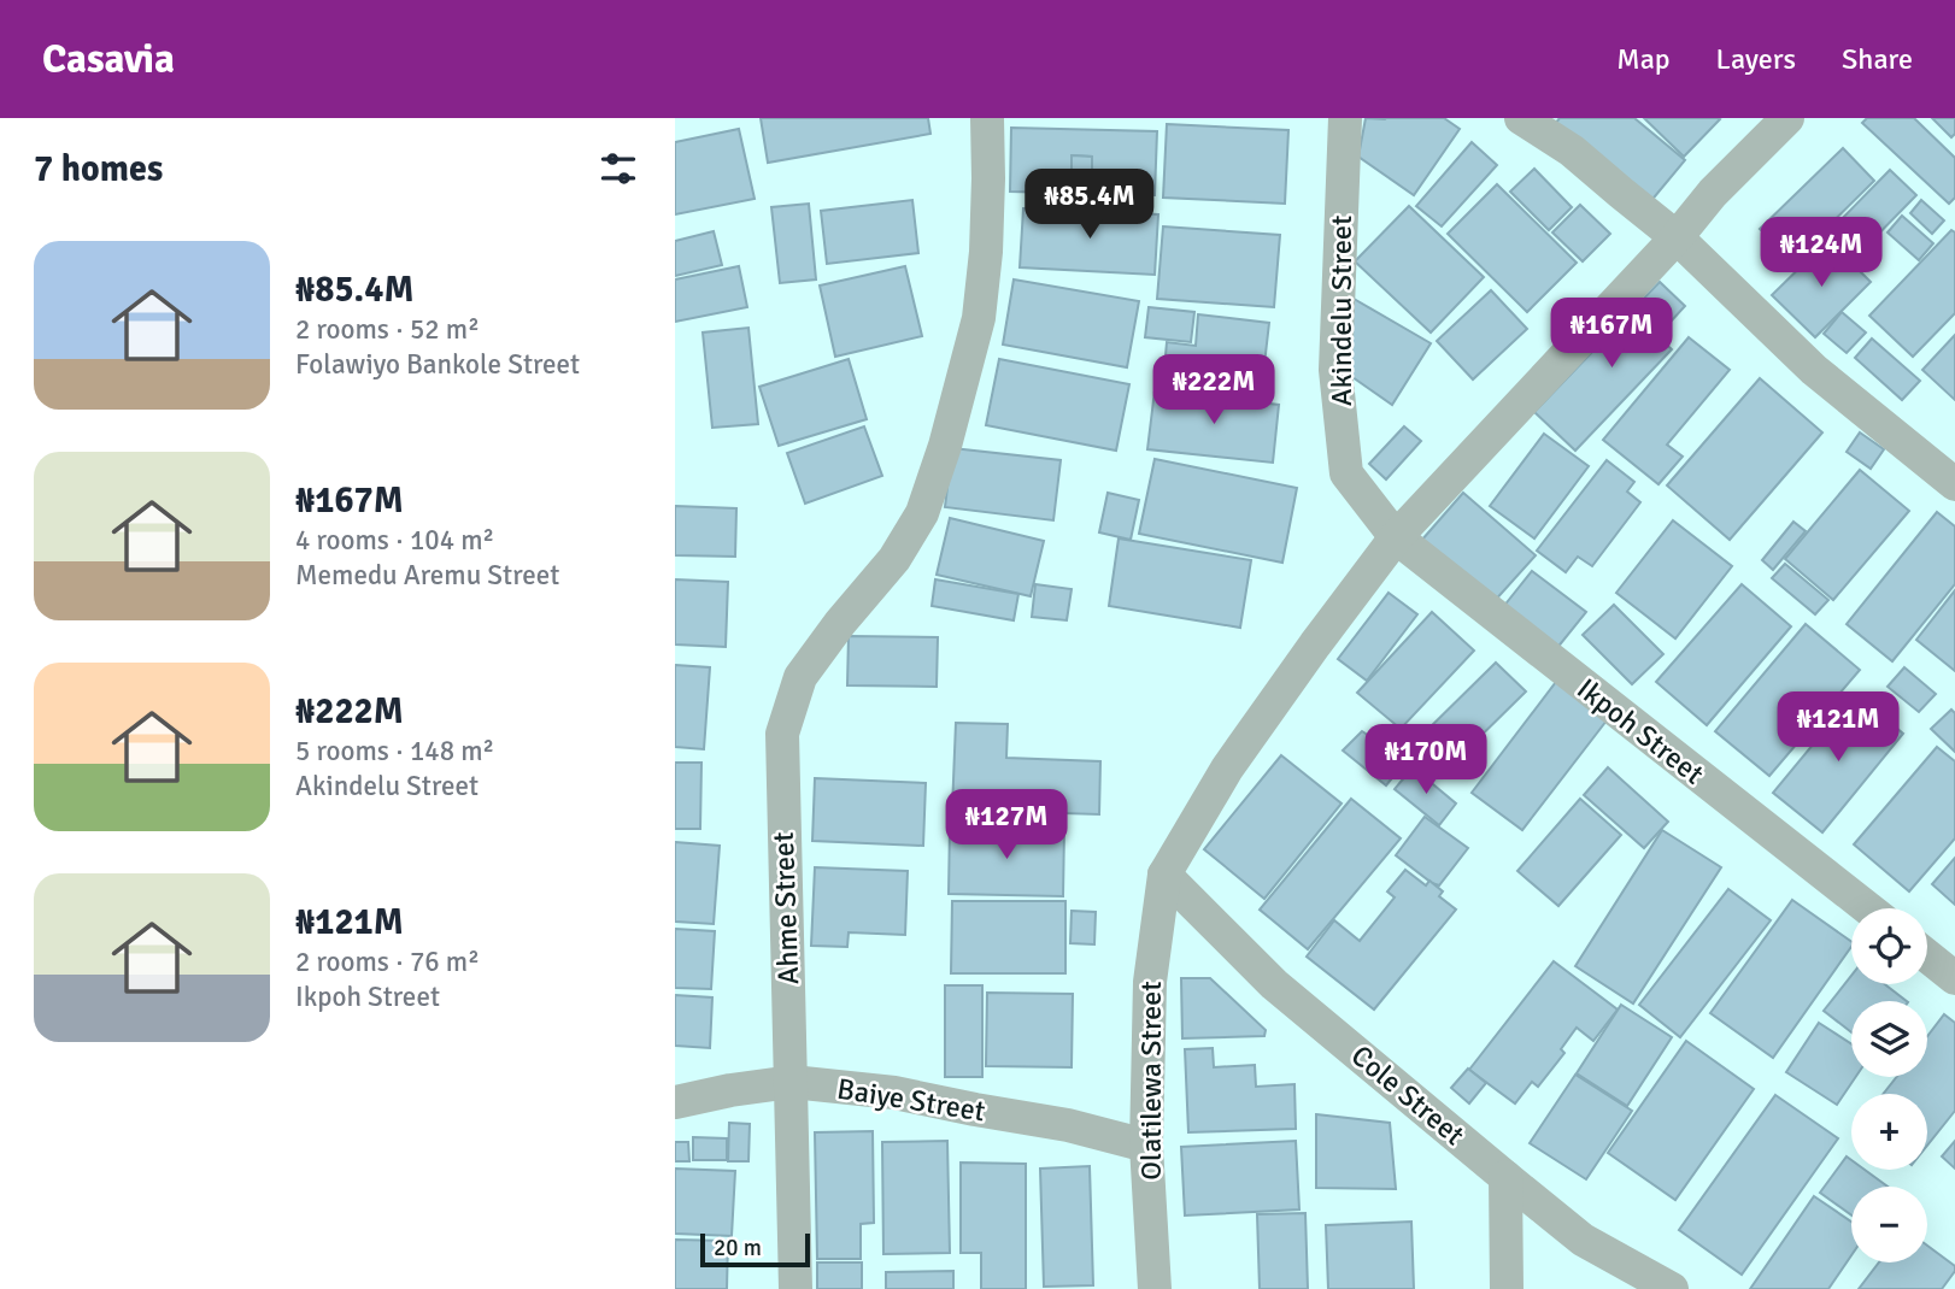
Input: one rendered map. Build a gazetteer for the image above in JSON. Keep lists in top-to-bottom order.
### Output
{
  "streets": {
    "street": [
      "Akindelu Street",
      "Ikpoh Street",
      "Ahme Street",
      "Olatilewa Street",
      "Cole Street",
      "Baiye Street"
    ]
  },
  "crossings": [
    ["Akindelu Street", "Ikpoh Street"],
    ["Ahme Street", "Baiye Street"],
    ["Olatilewa Street", "Cole Street"],
    ["Olatilewa Street", "Baiye Street"]
  ],
  "scale_bar": "20 m",
  "page": {
    "header": "Casavia",
    "nav": ["Map", "Layers", "Share"],
    "heading": "7 homes",
    "price": [
      "₦85.4M",
      "₦124M",
      "₦167M",
      "₦222M",
      "₦121M",
      "₦170M",
      "₦127M"
    ],
    "list": [
      {
        "name": "₦85.4M",
        "note": "2 rooms · 52 m² · Folawiyo Bankole Street"
      },
      {
        "name": "₦167M",
        "note": "4 rooms · 104 m² · Memedu Aremu Street"
      },
      {
        "name": "₦222M",
        "note": "5 rooms · 148 m² · Akindelu Street"
      },
      {
        "name": "₦121M",
        "note": "2 rooms · 76 m² · Ikpoh Street"
      }
    ],
    "map_buttons": ["+", "−"],
    "scale": "20 m"
  }
}
